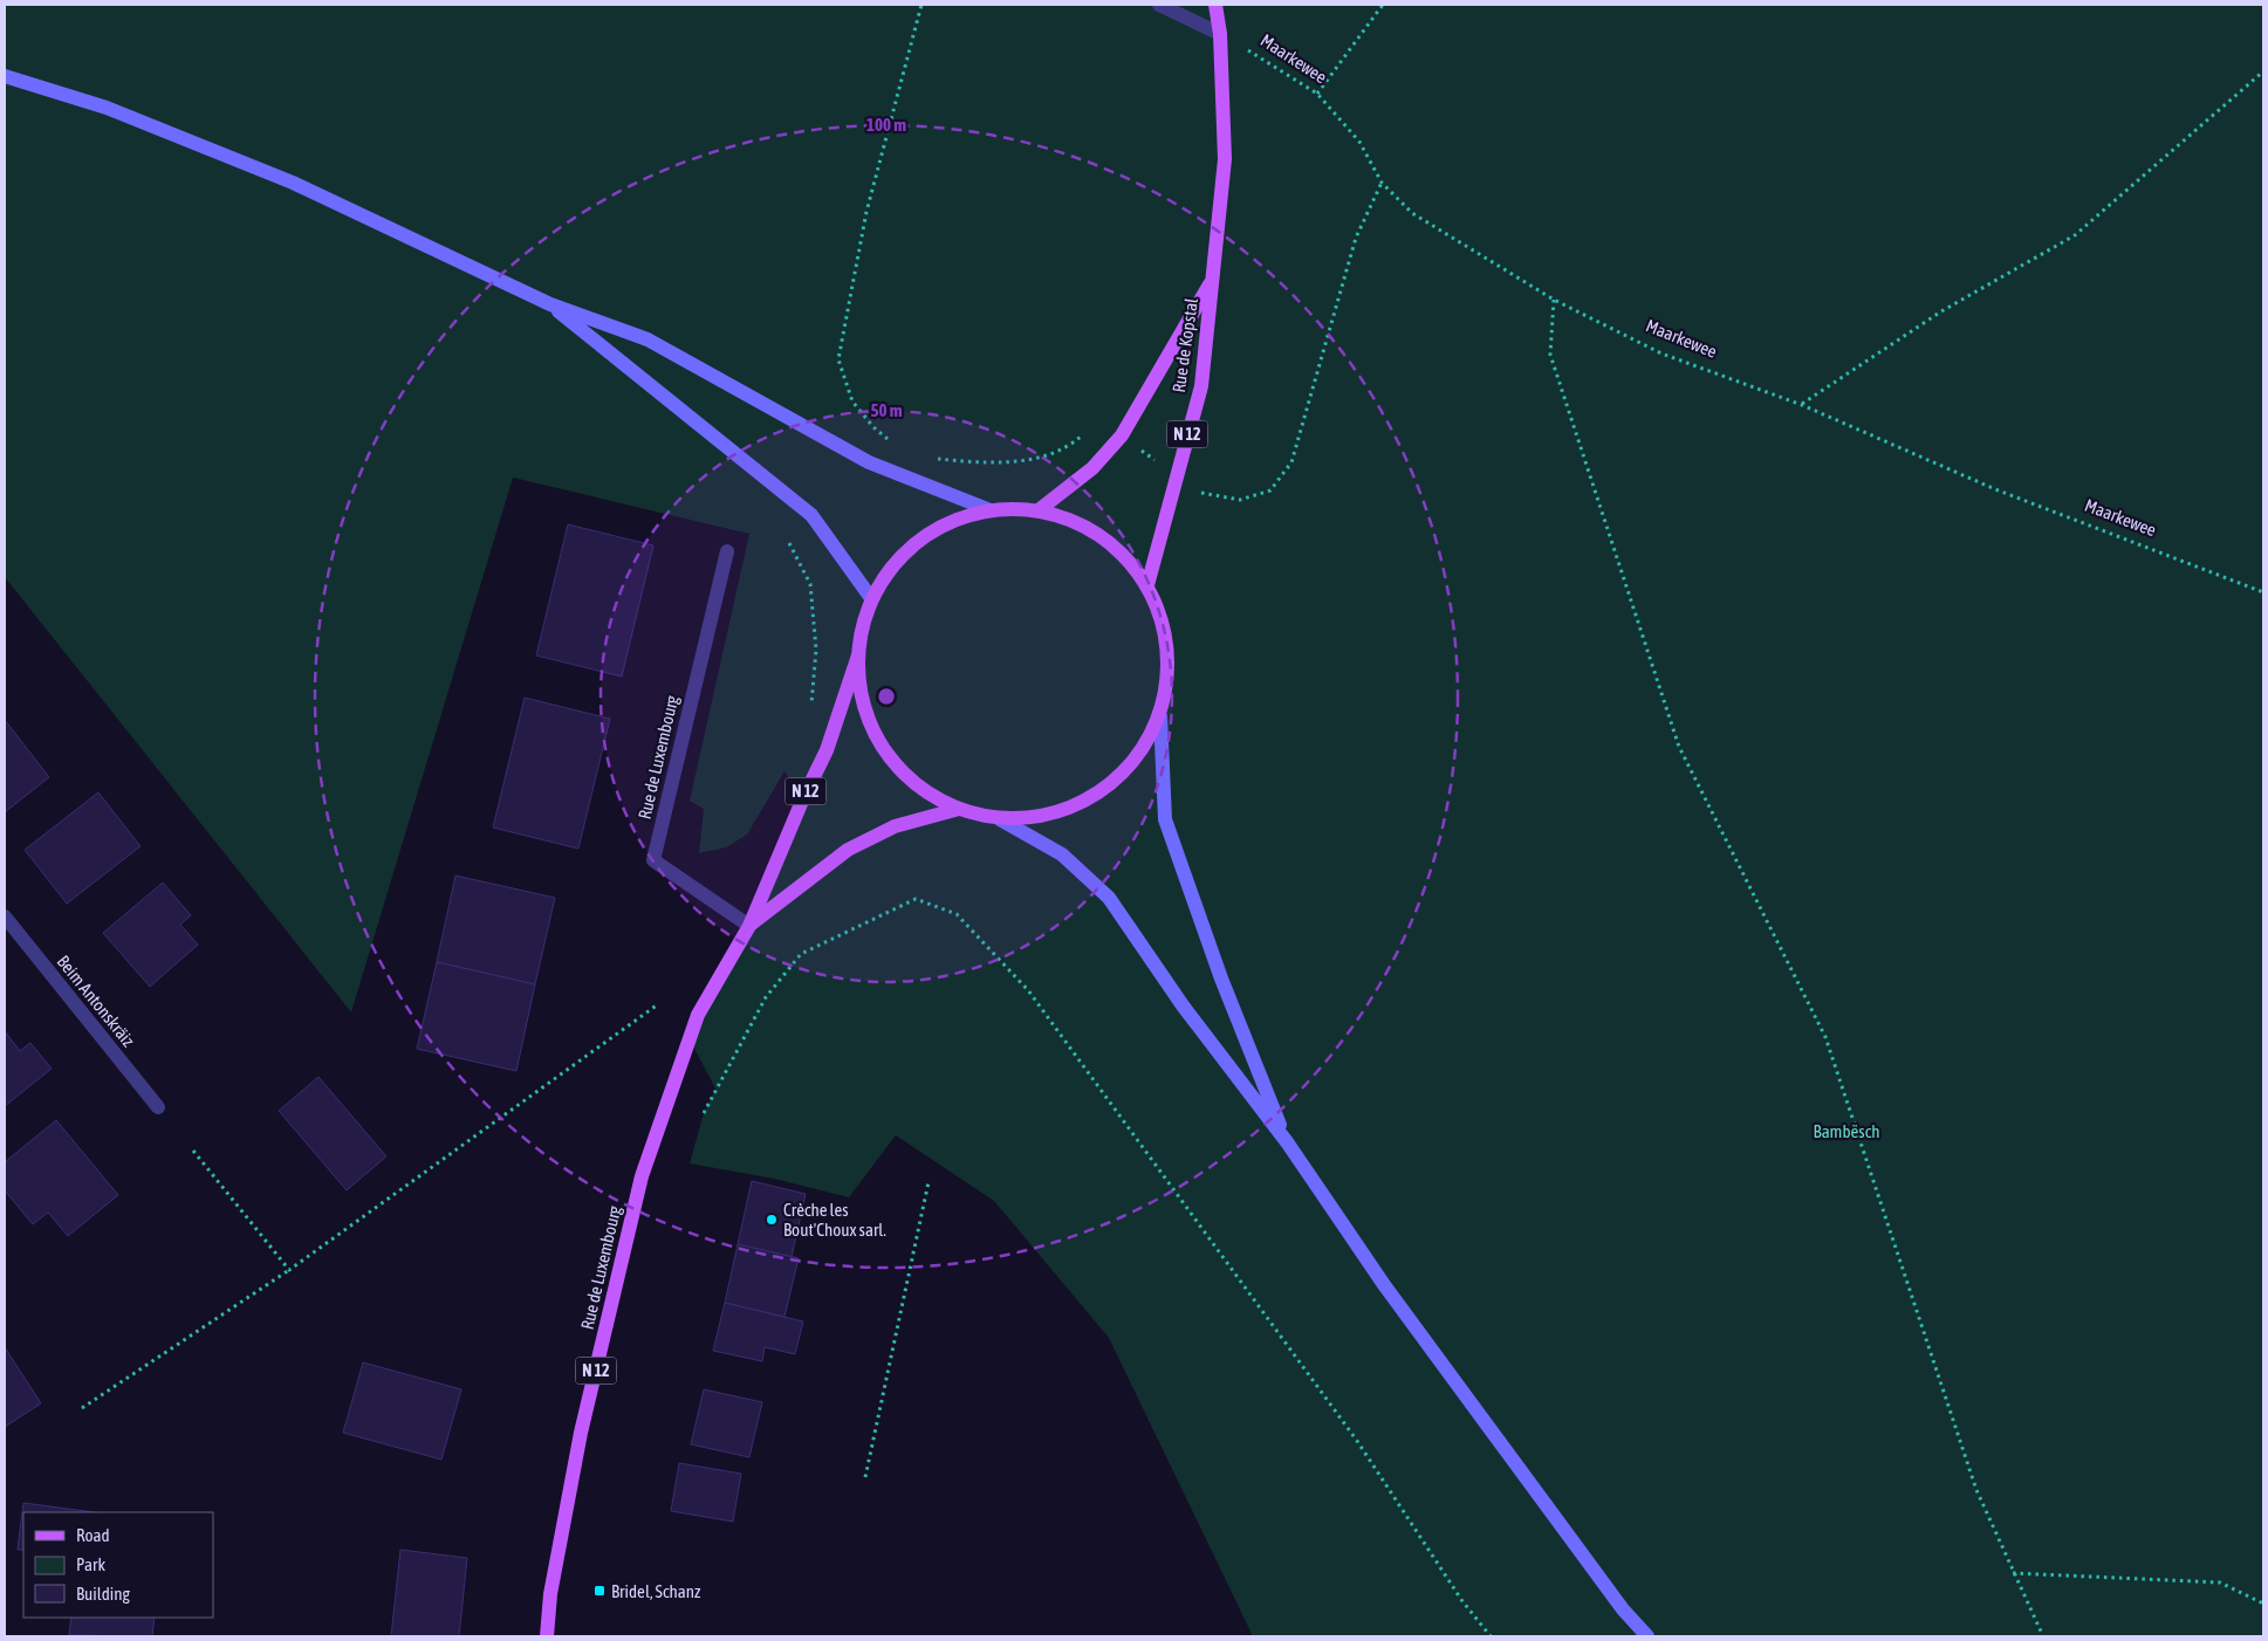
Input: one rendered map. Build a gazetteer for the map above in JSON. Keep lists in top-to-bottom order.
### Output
{
  "streets": {
    "main road": ["Rue de Kopstal", "N 12", "Rue de Luxembourg"],
    "street": ["Beim Antonskräiz"],
    "path": ["Maarkewee"]
  },
  "crossings": [
    ["Maarkewee", "Rue de Kopstal"]
  ],
  "parks": ["Bambësch"],
  "places": {
    "other": ["Crèche les Bout'Choux sarl."],
    "transit": ["Bridel, Schanz"]
  },
  "legend": ["Road", "Park", "Building"],
  "rings": ["100 m", "50 m"]
}
